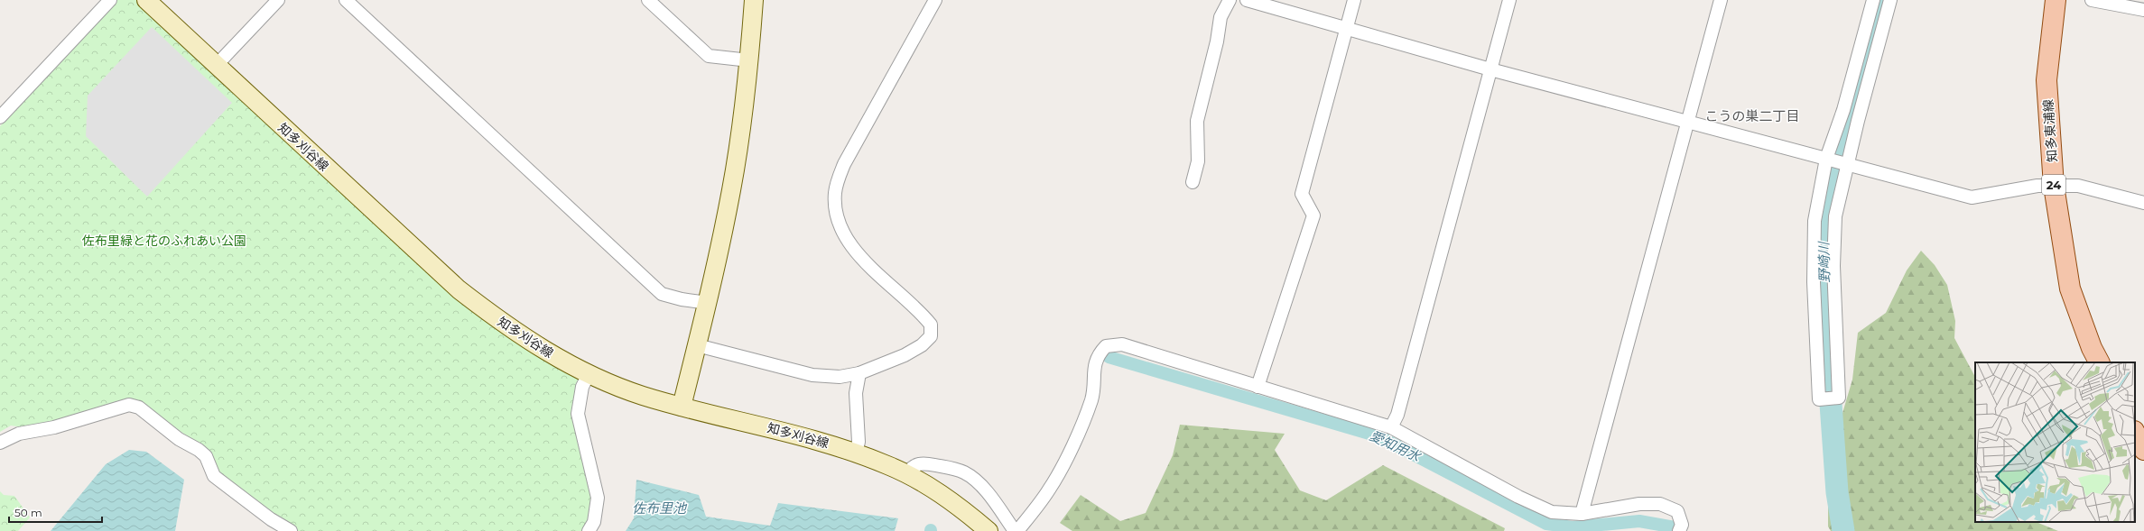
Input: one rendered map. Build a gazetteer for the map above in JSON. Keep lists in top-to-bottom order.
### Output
{
  "streets": {
    "main road": ["知多東浦線", "24"],
    "street": ["知多刈谷線"]
  },
  "districts": ["こうの巣二丁目"],
  "water": ["野崎川", "愛知用水", "佐布里池"],
  "parks": ["佐布里緑と花のふれあい公園"],
  "scale_bar": "50 m"
}
